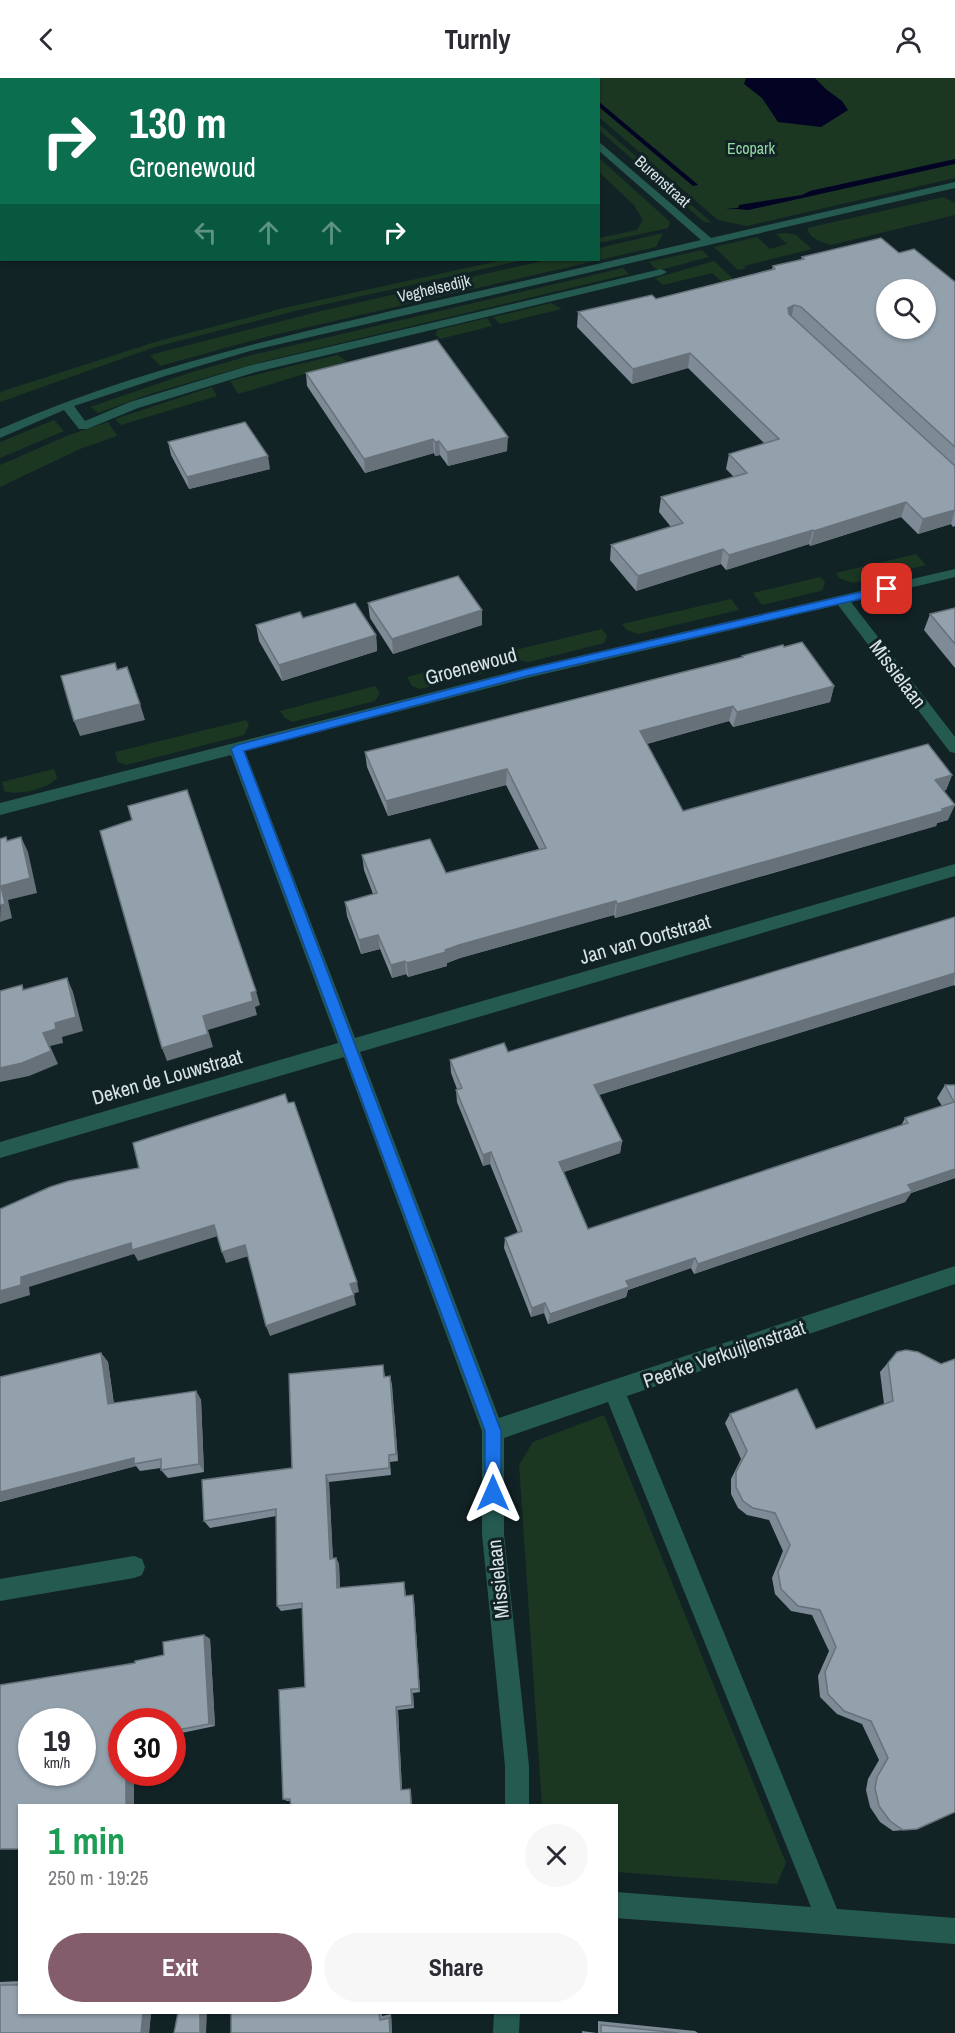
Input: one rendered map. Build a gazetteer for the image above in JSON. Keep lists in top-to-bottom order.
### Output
{
  "streets": {
    "street": [
      "Burenstraat",
      "Veghelsedijk",
      "Groenewoud",
      "Missielaan",
      "Jan van Oortstraat",
      "Deken de Louwstraat",
      "Peerke Verkuijlenstraat"
    ]
  },
  "crossings": [
    ["Burenstraat", "Veghelsedijk"],
    ["Groenewoud", "Missielaan"],
    ["Missielaan", "Jan van Oortstraat"],
    ["Missielaan", "Deken de Louwstraat"],
    ["Missielaan", "Peerke Verkuijlenstraat"],
    ["Jan van Oortstraat", "Deken de Louwstraat"]
  ],
  "parks": ["Ecopark"],
  "page": {
    "header": "Turnly",
    "turn": ["130 m", "Groenewoud"],
    "speed": "19 km/h",
    "limit": "30",
    "heading": ["1 min", "250 m · 19:25"],
    "buttons": ["Exit", "Share"]
  }
}
